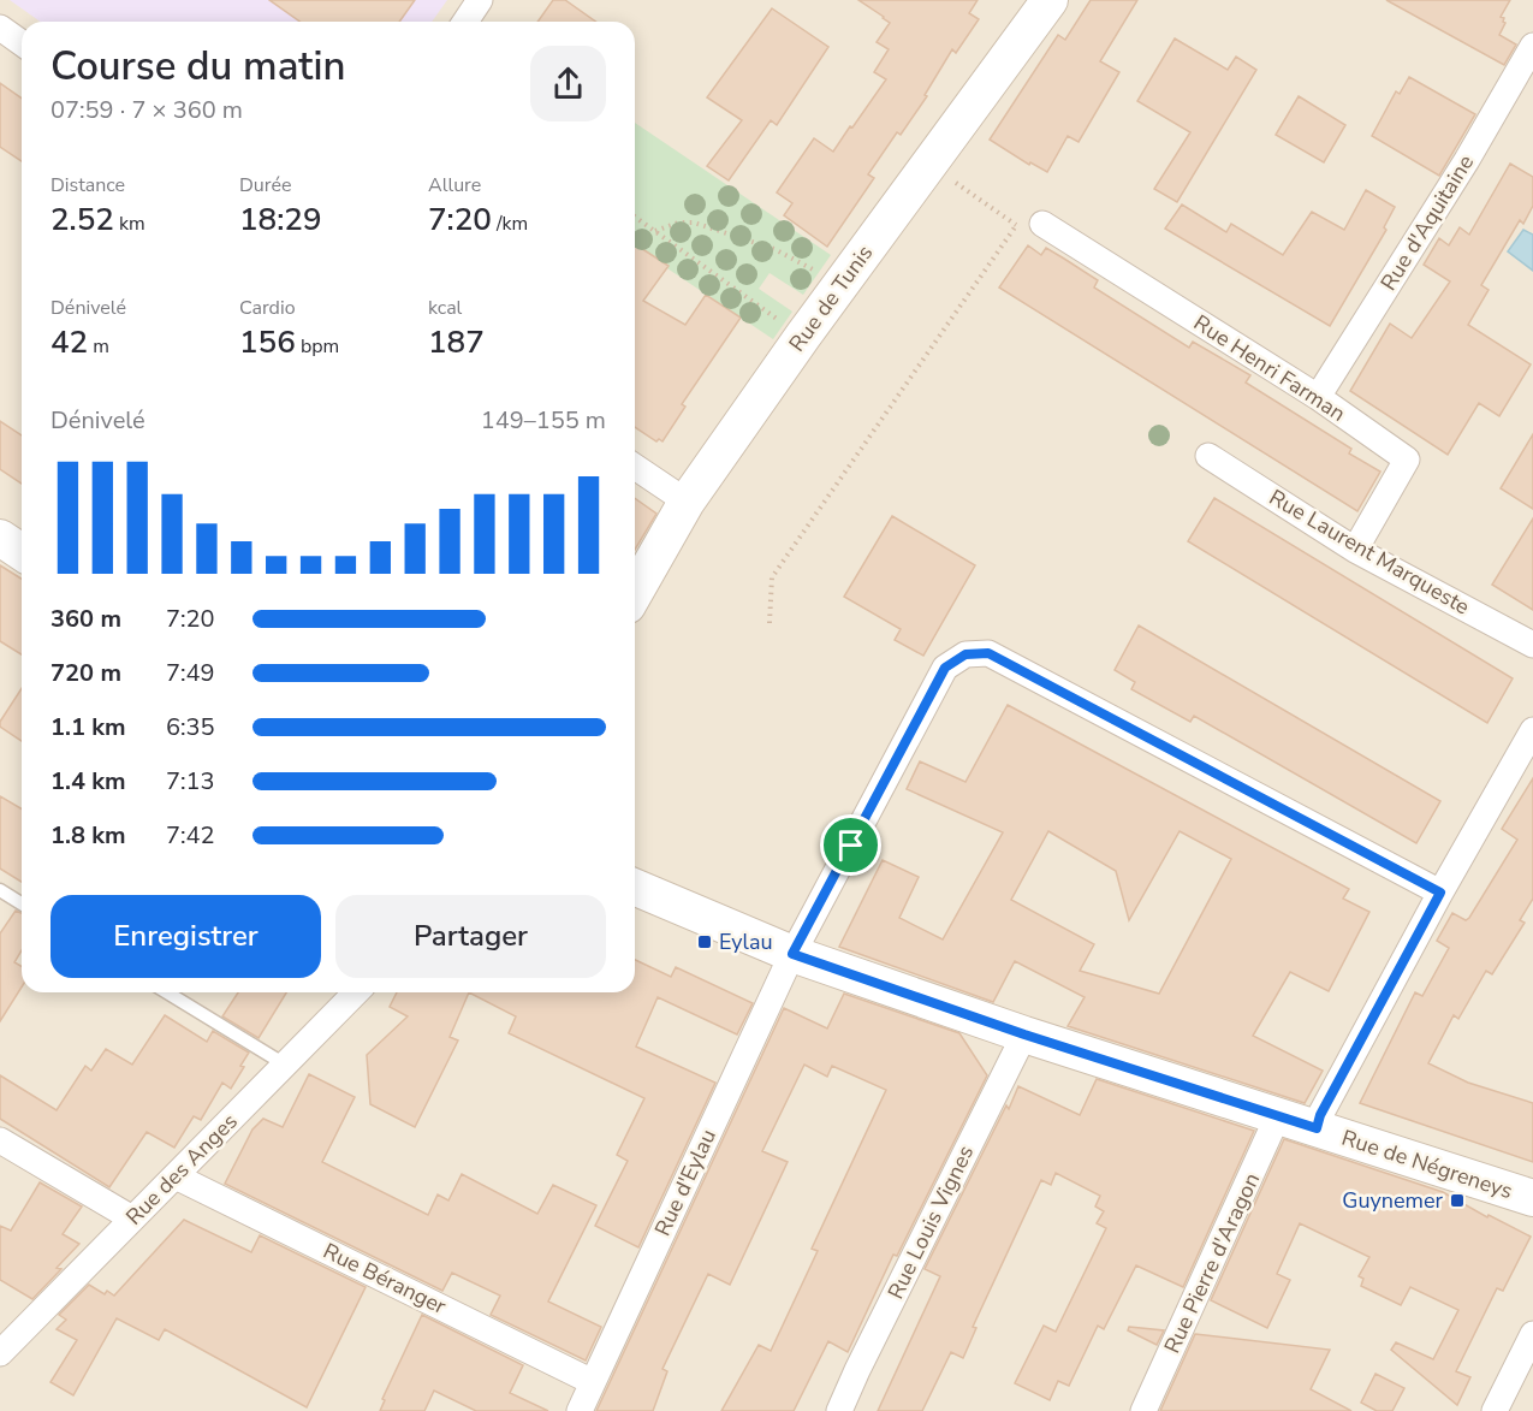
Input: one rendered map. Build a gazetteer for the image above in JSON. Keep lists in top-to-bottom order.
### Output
{
  "streets": {
    "street": [
      "Rue d'Aquitaine",
      "Rue de Tunis",
      "Rue Henri Farman",
      "Rue Laurent Marqueste",
      "Rue de Négreneys",
      "Rue des Anges",
      "Rue d'Eylau",
      "Rue Louis Vignes",
      "Rue Pierre d'Aragon",
      "Rue Béranger"
    ]
  },
  "crossings": [
    ["Rue d'Aquitaine", "Rue Henri Farman"],
    ["Rue Henri Farman", "Rue Laurent Marqueste"],
    ["Rue de Négreneys", "Rue d'Eylau"],
    ["Rue de Négreneys", "Rue Louis Vignes"],
    ["Rue de Négreneys", "Rue Pierre d'Aragon"],
    ["Rue des Anges", "Rue Béranger"],
    ["Rue d'Eylau", "Rue Béranger"]
  ],
  "places": {
    "transit": ["Eylau", "Guynemer"]
  },
  "page": {
    "heading": ["Course du matin", "07:59 · 7 × 360 m"],
    "stats": [
      ["Distance", "2.52 km"],
      ["Durée", "18:29"],
      ["Allure", "7:20 /km"],
      ["Dénivelé", "42 m"],
      ["Cardio", "156 bpm"],
      ["kcal", "187"]
    ],
    "chart": ["Dénivelé", "149–155 m"],
    "list": [
      {
        "name": "360 m",
        "note": "7:20"
      },
      {
        "name": "720 m",
        "note": "7:49"
      },
      {
        "name": "1.1 km",
        "note": "6:35"
      },
      {
        "name": "1.4 km",
        "note": "7:13"
      },
      {
        "name": "1.8 km",
        "note": "7:42"
      }
    ],
    "buttons": ["Enregistrer", "Partager"]
  }
}
